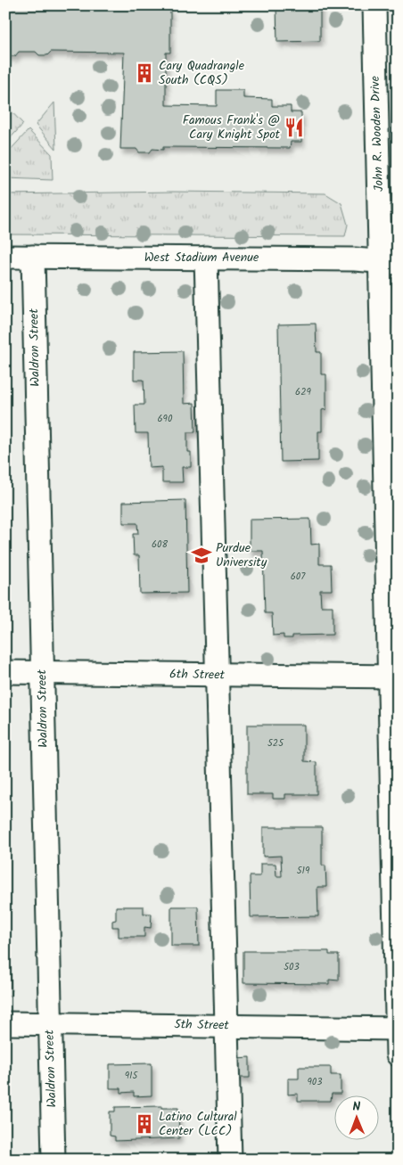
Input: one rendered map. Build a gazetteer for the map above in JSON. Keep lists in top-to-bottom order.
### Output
{
  "streets": {
    "street": [
      "John R. Wooden Drive",
      "West Stadium Avenue",
      "Waldron Street",
      "6th Street",
      "5th Street"
    ]
  },
  "crossings": [
    ["John R. Wooden Drive", "West Stadium Avenue"],
    ["John R. Wooden Drive", "6th Street"],
    ["John R. Wooden Drive", "5th Street"],
    ["West Stadium Avenue", "Waldron Street"],
    ["Waldron Street", "6th Street"],
    ["Waldron Street", "5th Street"]
  ],
  "places": {
    "building": ["Cary Quadrangle South (CQS)", "Latino Cultural Center (LCC)"],
    "restaurant": ["Famous Frank's @ Cary Knight Spot"],
    "school or university": ["Purdue University"]
  },
  "house_numbers": [
    "629",
    "690",
    "608",
    "607",
    "525",
    "519",
    "503",
    "915",
    "903"
  ],
  "north": "top"
}
